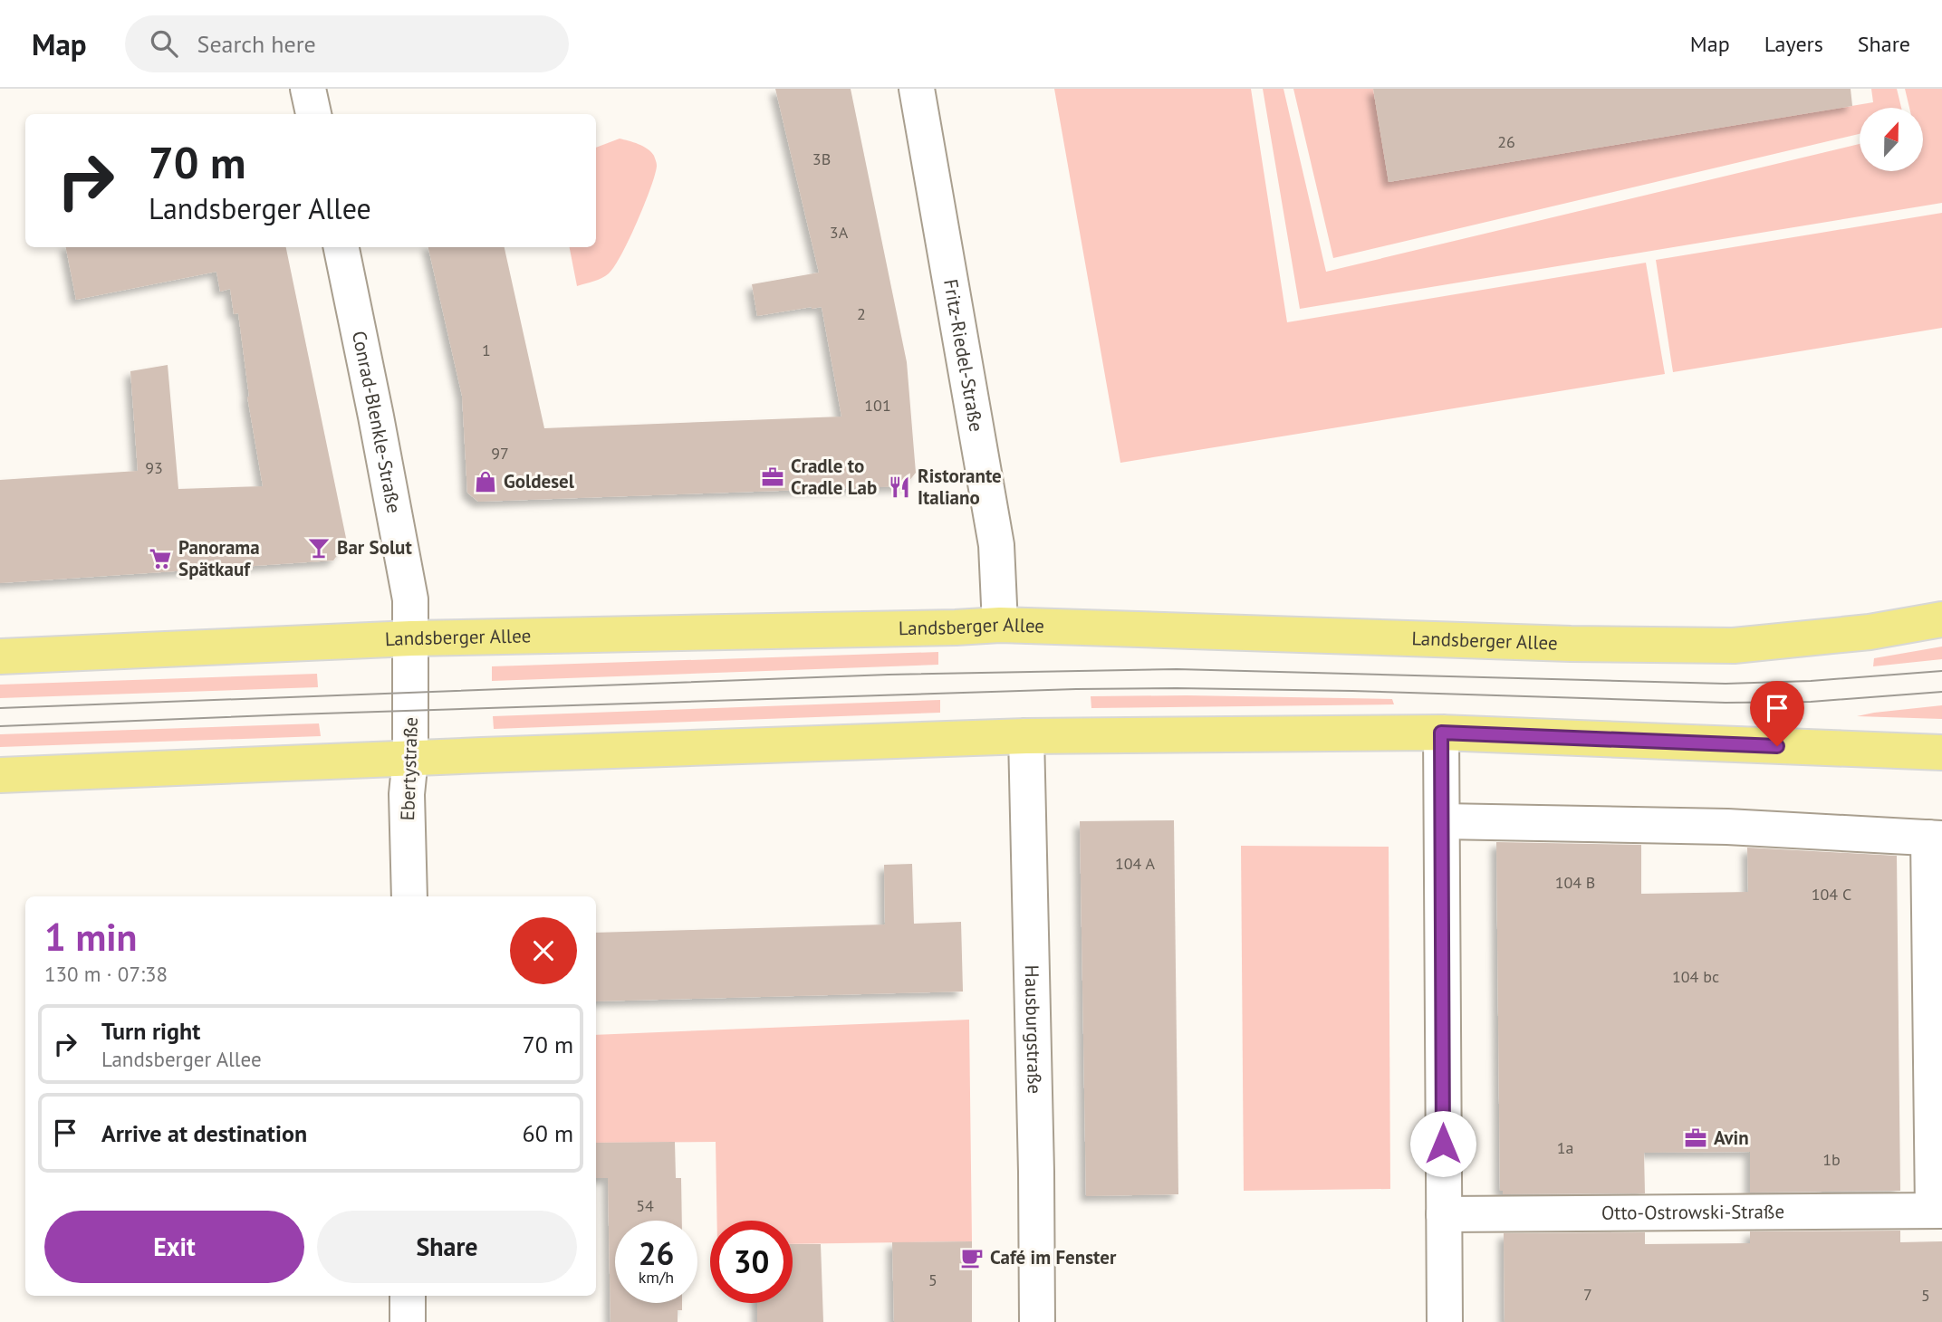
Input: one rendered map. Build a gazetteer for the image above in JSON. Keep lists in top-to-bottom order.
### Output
{
  "streets": {
    "main road": ["Landsberger Allee"],
    "street": [
      "Fritz-Riedel-Straße",
      "Conrad-Blenkle-Straße",
      "Ebertystraße",
      "Hausburgstraße",
      "Otto-Ostrowski-Straße"
    ]
  },
  "crossings": [
    ["Fritz-Riedel-Straße", "Landsberger Allee"],
    ["Conrad-Blenkle-Straße", "Landsberger Allee"],
    ["Conrad-Blenkle-Straße", "Ebertystraße"],
    ["Landsberger Allee", "Ebertystraße"]
  ],
  "places": {
    "office": ["Cradle to Cradle Lab", "Avin"],
    "shop": ["Goldesel"],
    "restaurant": ["Ristorante Italiano"],
    "bar": ["Bar Solut"],
    "supermarket": ["Panorama Spätkauf"],
    "cafe": ["Café im Fenster"]
  },
  "house_numbers": [
    "26",
    "3B",
    "3A",
    "2",
    "1",
    "101",
    "97",
    "93",
    "104 A",
    "104 B",
    "104 C",
    "104 bc",
    "1a",
    "1b",
    "54",
    "5",
    "7",
    "5"
  ],
  "north": "top",
  "page": {
    "header": "Map",
    "search": "Search here",
    "nav": ["Map", "Layers", "Share"],
    "turn": ["70 m", "Landsberger Allee"],
    "heading": ["1 min", "130 m · 07:38"],
    "list": [
      {
        "name": "Turn right",
        "note": "Landsberger Allee",
        "value": "70 m"
      },
      {
        "name": "Arrive at destination",
        "value": "60 m"
      }
    ],
    "buttons": ["Exit", "Share"],
    "speed": "26 km/h",
    "limit": "30"
  }
}
